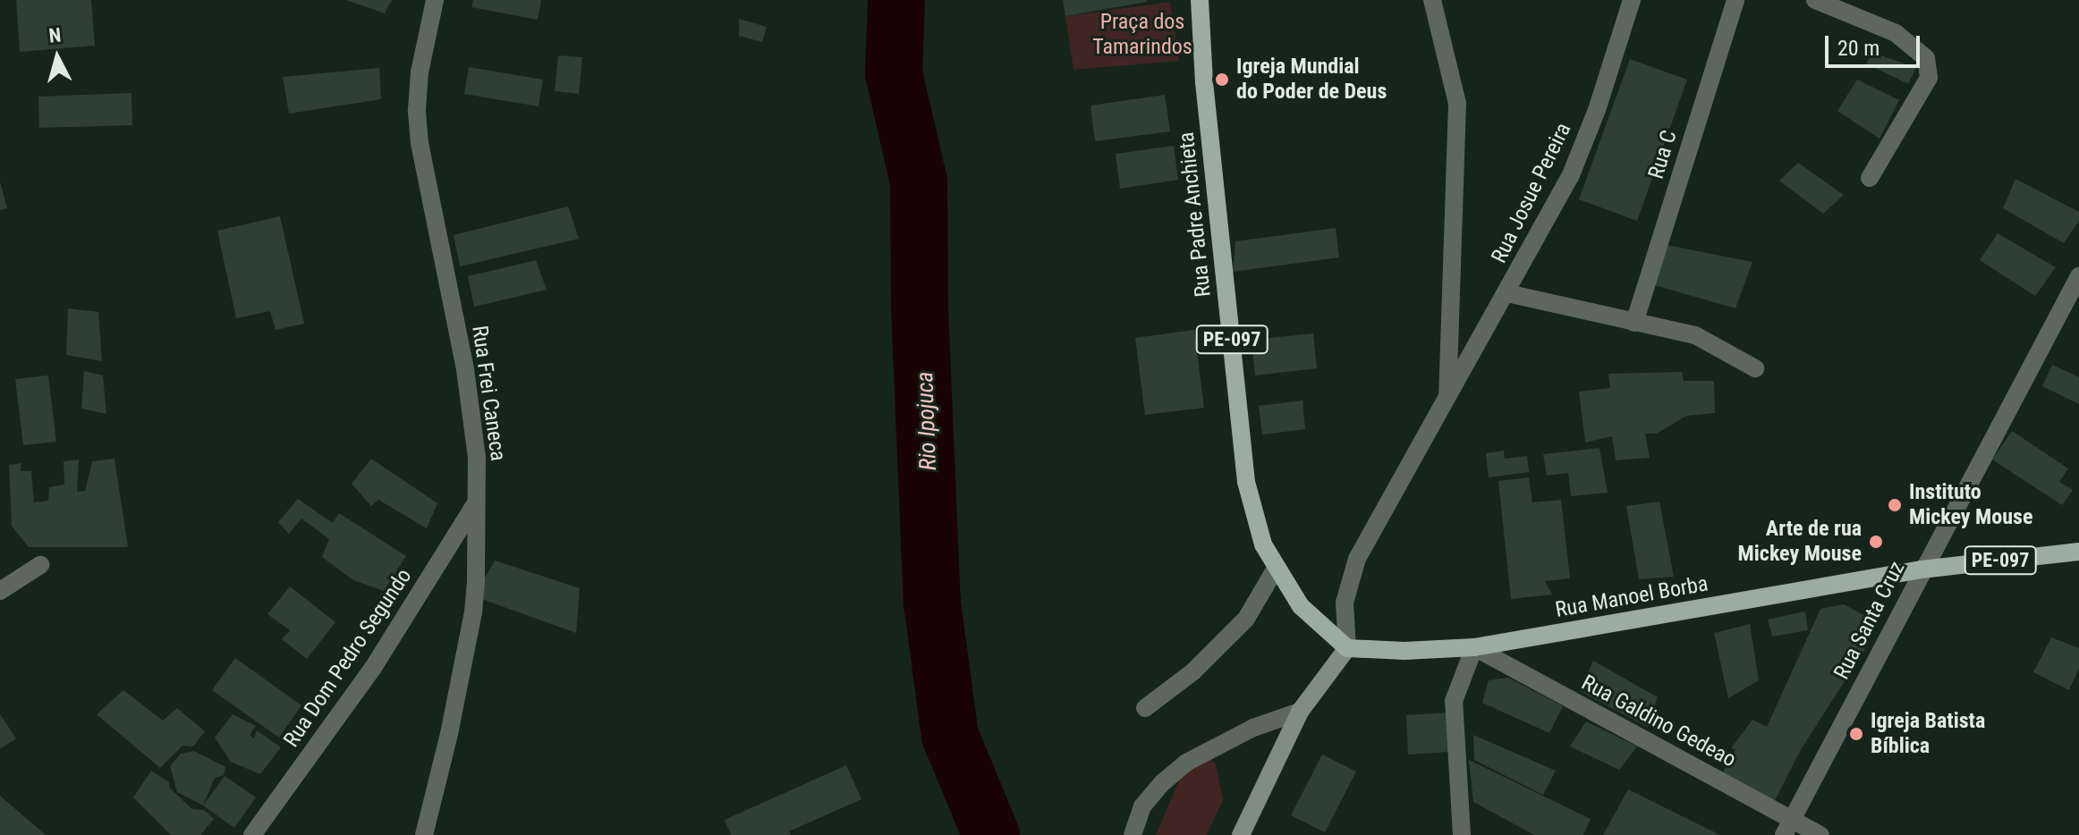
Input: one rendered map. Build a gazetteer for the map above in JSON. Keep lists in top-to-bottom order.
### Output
{
  "streets": {
    "main road": ["Rua Padre Anchieta", "PE-097", "Rua Manoel Borba"],
    "street": [
      "Rua C",
      "Rua Josue Pereira",
      "Rua Frei Caneca",
      "Rua Santa Cruz",
      "Rua Dom Pedro Segundo",
      "Rua Galdino Gedeao"
    ]
  },
  "crossings": [
    ["Rua Josue Pereira", "Rua Padre Anchieta"],
    ["Rua Josue Pereira", "Rua Manoel Borba"],
    ["Rua Padre Anchieta", "Rua Manoel Borba"],
    ["PE-097", "Rua Manoel Borba"],
    ["PE-097", "Rua Santa Cruz"],
    ["Rua Frei Caneca", "Rua Dom Pedro Segundo"],
    ["Rua Manoel Borba", "Rua Santa Cruz"],
    ["Rua Manoel Borba", "Rua Galdino Gedeao"],
    ["Rua Santa Cruz", "Rua Galdino Gedeao"]
  ],
  "water": ["Rio Ipojuca"],
  "parks": ["Praça dos Tamarindos"],
  "places": [
    "Igreja Mundial do Poder de Deus",
    "Instituto Mickey Mouse",
    "Arte de rua Mickey Mouse",
    "Igreja Batista Bíblica"
  ],
  "scale_bar": "20 m",
  "north": "top"
}
